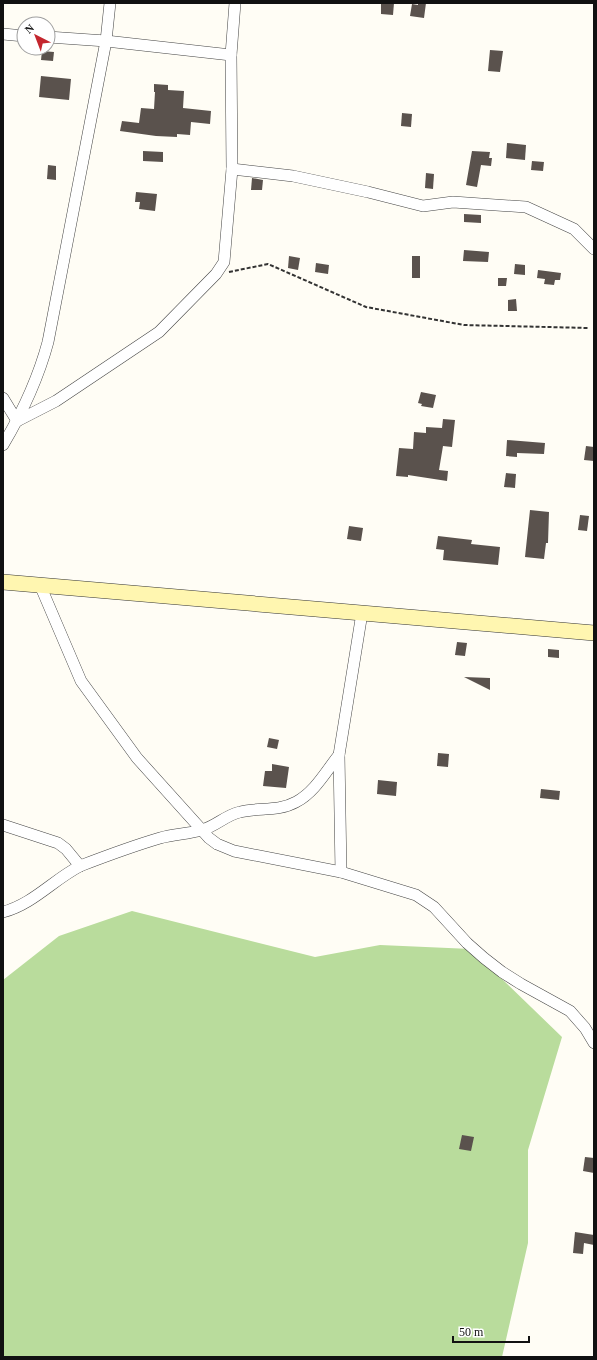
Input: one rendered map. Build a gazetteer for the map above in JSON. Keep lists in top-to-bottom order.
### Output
{
  "scale_bar": "50 m",
  "north": "top left"
}
